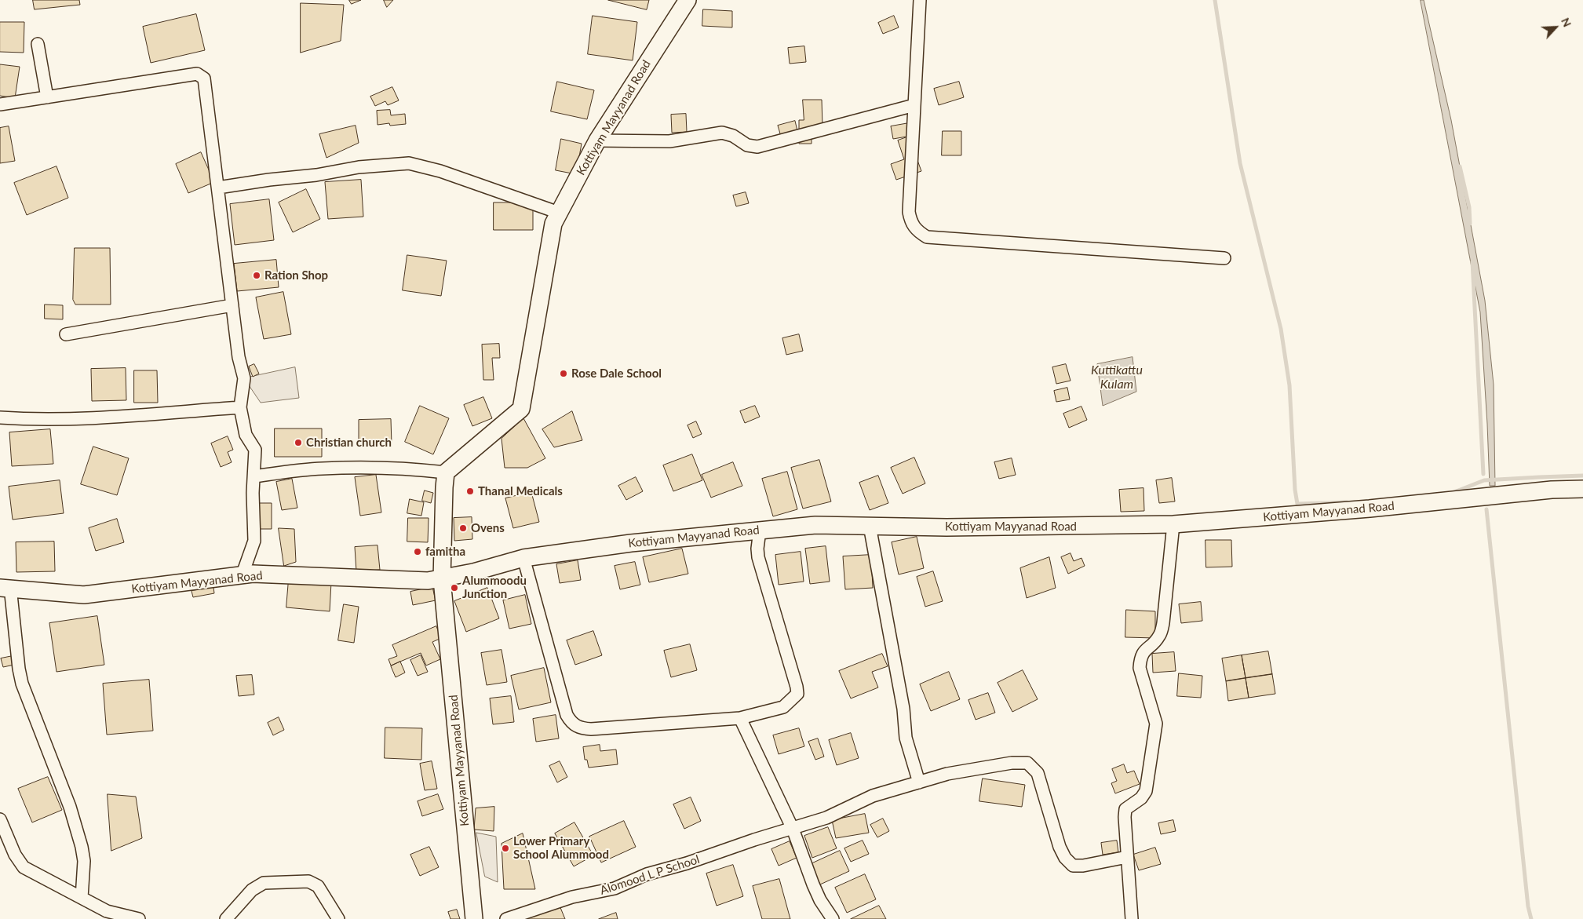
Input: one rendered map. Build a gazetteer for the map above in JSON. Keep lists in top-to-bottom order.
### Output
{
  "streets": {
    "street": ["Kottiyam Mayyanad Road", "Alomood L P School"]
  },
  "water": ["Kuttikattu Kulam"],
  "places": [
    "Ration Shop",
    "Rose Dale School",
    "Christian church",
    "Thanal Medicals",
    "Ovens",
    "famitha",
    "Alummoodu Junction",
    "Lower Primary School Alummood"
  ],
  "north": "top right"
}
